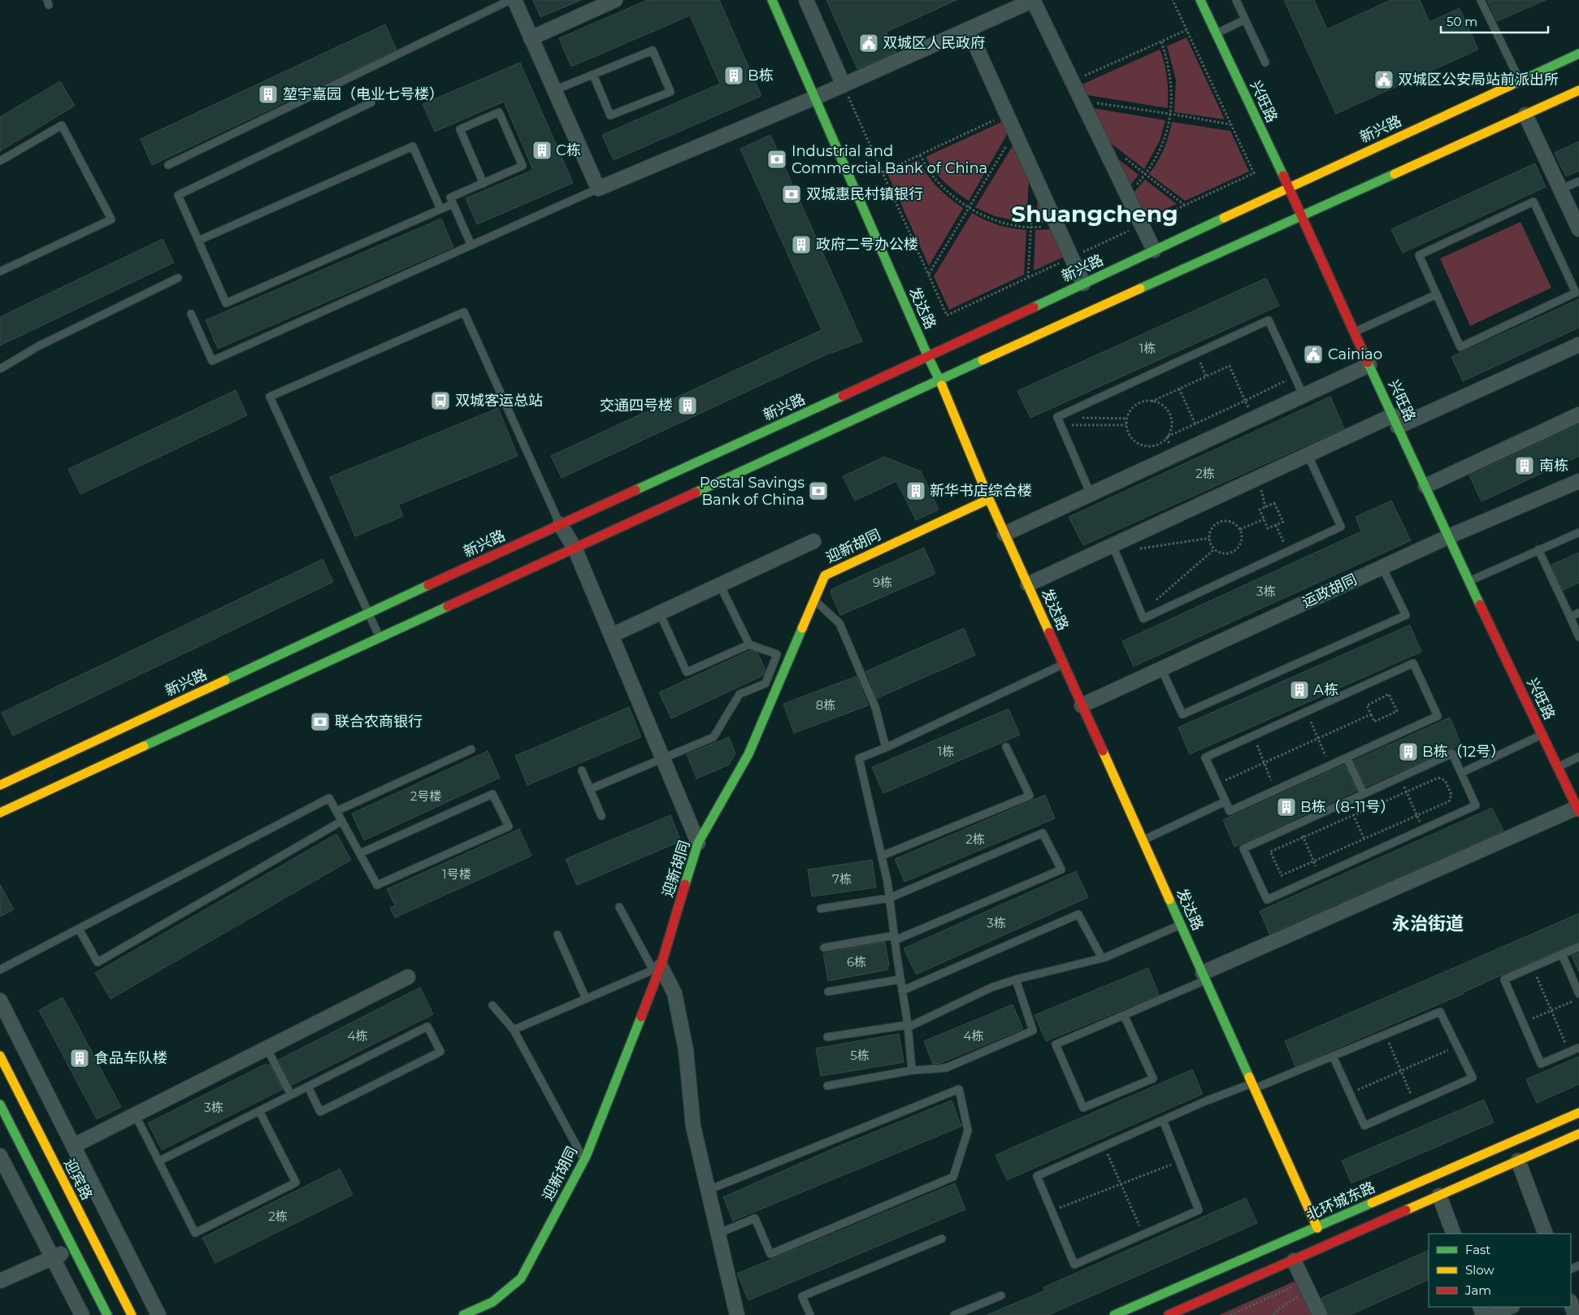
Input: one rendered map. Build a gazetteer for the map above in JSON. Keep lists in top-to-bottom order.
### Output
{
  "streets": {
    "main road": [
      "兴旺路",
      "新兴路",
      "发达路",
      "迎新胡同",
      "迎宾路",
      "北环城东路"
    ],
    "street": ["运政胡同"]
  },
  "crossings": [
    ["兴旺路", "新兴路"],
    ["兴旺路", "运政胡同"],
    ["新兴路", "发达路"],
    ["发达路", "迎新胡同"],
    ["发达路", "运政胡同"],
    ["发达路", "北环城东路"]
  ],
  "districts": ["Shuangcheng", "永治街道"],
  "places": {
    "public building": ["双城区人民政府", "双城区公安局站前派出所", "Cainiao"],
    "building": [
      "B栋",
      "堃宇嘉园（电业七号楼）",
      "C栋",
      "政府二号办公楼",
      "交通四号楼",
      "南栋",
      "新华书店综合楼",
      "A栋",
      "B栋（12号）",
      "B栋（8-11号）",
      "食品车队楼"
    ],
    "bank": [
      "Industrial and Commercial Bank of China",
      "双城惠民村镇银行",
      "Postal Savings Bank of China",
      "联合农商银行"
    ],
    "bus stop": ["双城客运总站"]
  },
  "house_numbers": [
    "1栋",
    "2栋",
    "9栋",
    "3栋",
    "8栋",
    "1栋",
    "2号楼",
    "2栋",
    "1号楼",
    "7栋",
    "3栋",
    "6栋",
    "4栋",
    "4栋",
    "5栋",
    "3栋",
    "2栋"
  ],
  "legend": ["Fast", "Slow", "Jam"],
  "scale_bar": "50 m"
}
